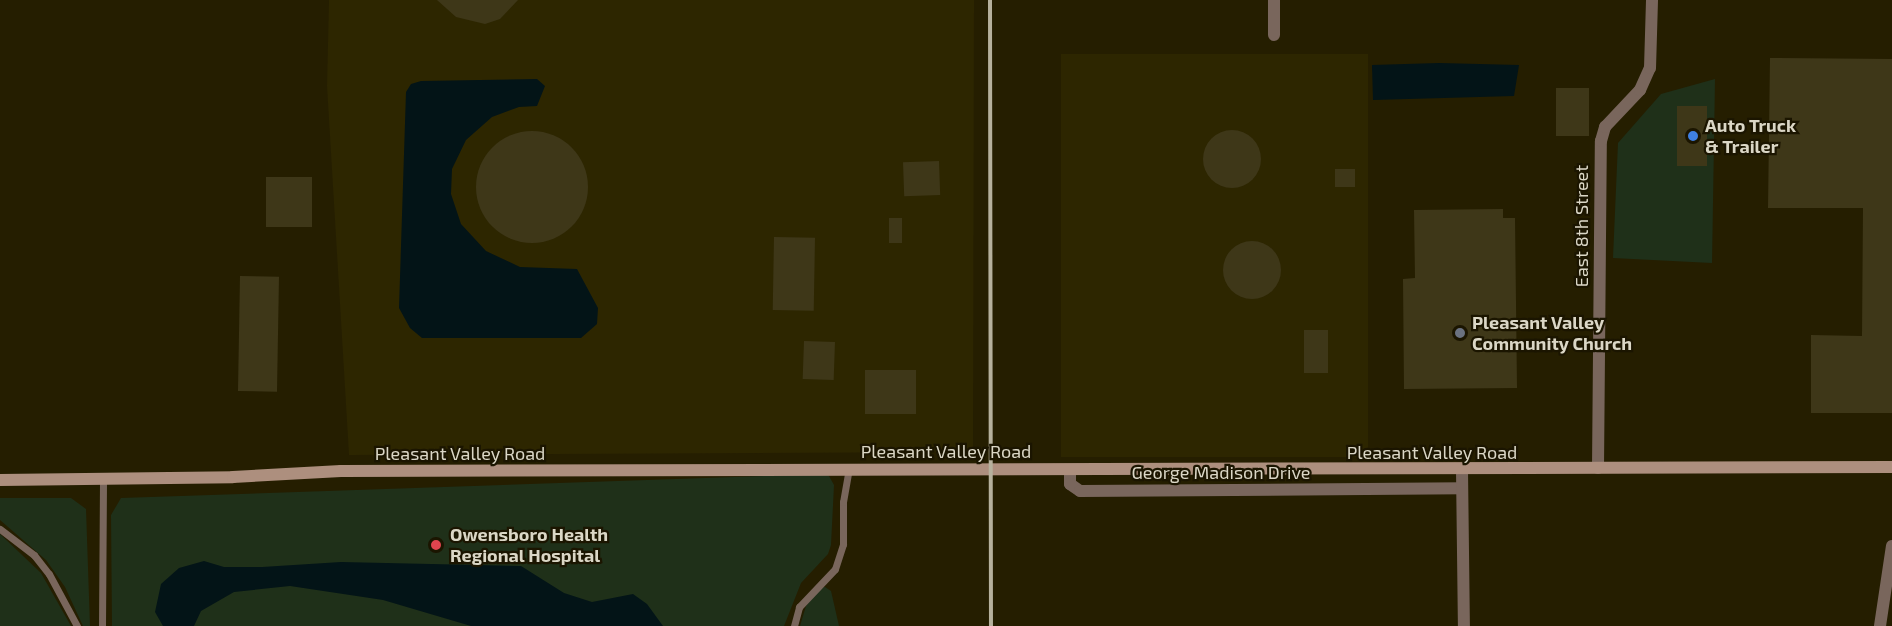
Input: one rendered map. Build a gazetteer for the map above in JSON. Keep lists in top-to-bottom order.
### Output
{
  "streets": {
    "street": ["East 8th Street", "Pleasant Valley Road", "George Madison Drive"]
  },
  "crossings": [
    ["East 8th Street", "Pleasant Valley Road"],
    ["Pleasant Valley Road", "George Madison Drive"]
  ],
  "places": ["Auto Truck & Trailer", "Pleasant Valley Community Church", "Owensboro Health Regional Hospital"]
}
